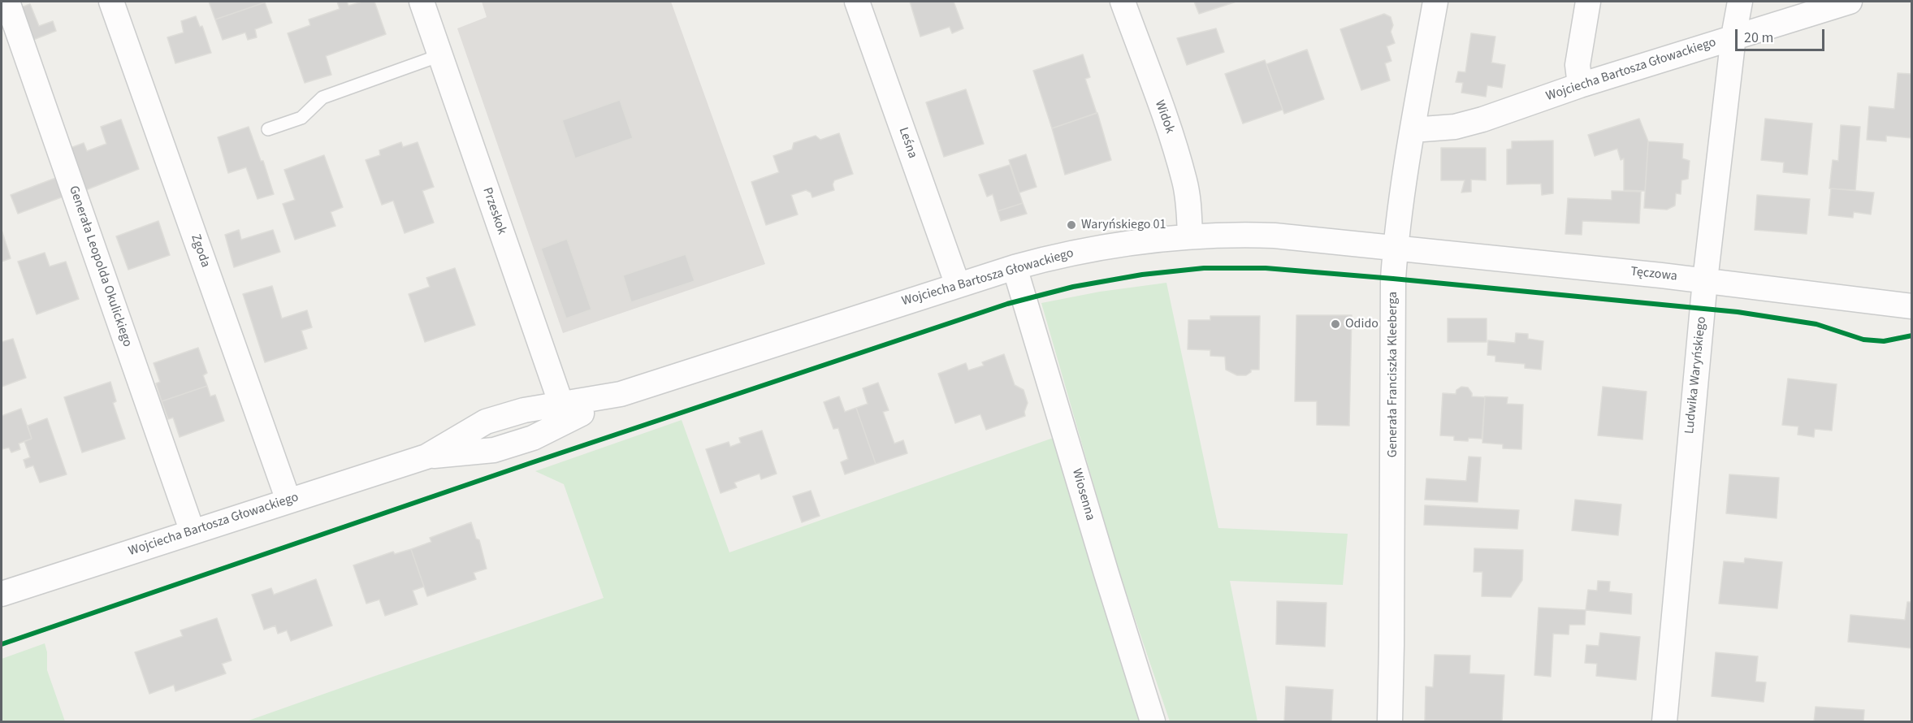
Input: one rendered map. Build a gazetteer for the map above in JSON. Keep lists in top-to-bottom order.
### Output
{
  "streets": {
    "street": [
      "Wojciecha Bartosza Głowackiego",
      "Widok",
      "Leśna",
      "Przeskok",
      "Zgoda",
      "Generała Leopolda Okulickiego",
      "Tęczowa",
      "Generała Franciszka Kleeberga",
      "Ludwika Waryńskiego",
      "Wiosenna"
    ]
  },
  "crossings": [
    ["Wojciecha Bartosza Głowackiego", "Widok"],
    ["Wojciecha Bartosza Głowackiego", "Leśna"],
    ["Wojciecha Bartosza Głowackiego", "Przeskok"],
    ["Wojciecha Bartosza Głowackiego", "Zgoda"],
    ["Wojciecha Bartosza Głowackiego", "Generała Leopolda Okulickiego"],
    ["Wojciecha Bartosza Głowackiego", "Tęczowa"],
    ["Wojciecha Bartosza Głowackiego", "Generała Franciszka Kleeberga"],
    ["Wojciecha Bartosza Głowackiego", "Ludwika Waryńskiego"],
    ["Wojciecha Bartosza Głowackiego", "Wiosenna"],
    ["Tęczowa", "Generała Franciszka Kleeberga"],
    ["Tęczowa", "Ludwika Waryńskiego"]
  ],
  "places": ["Waryńskiego 01", "Odido"],
  "scale_bar": "20 m"
}
